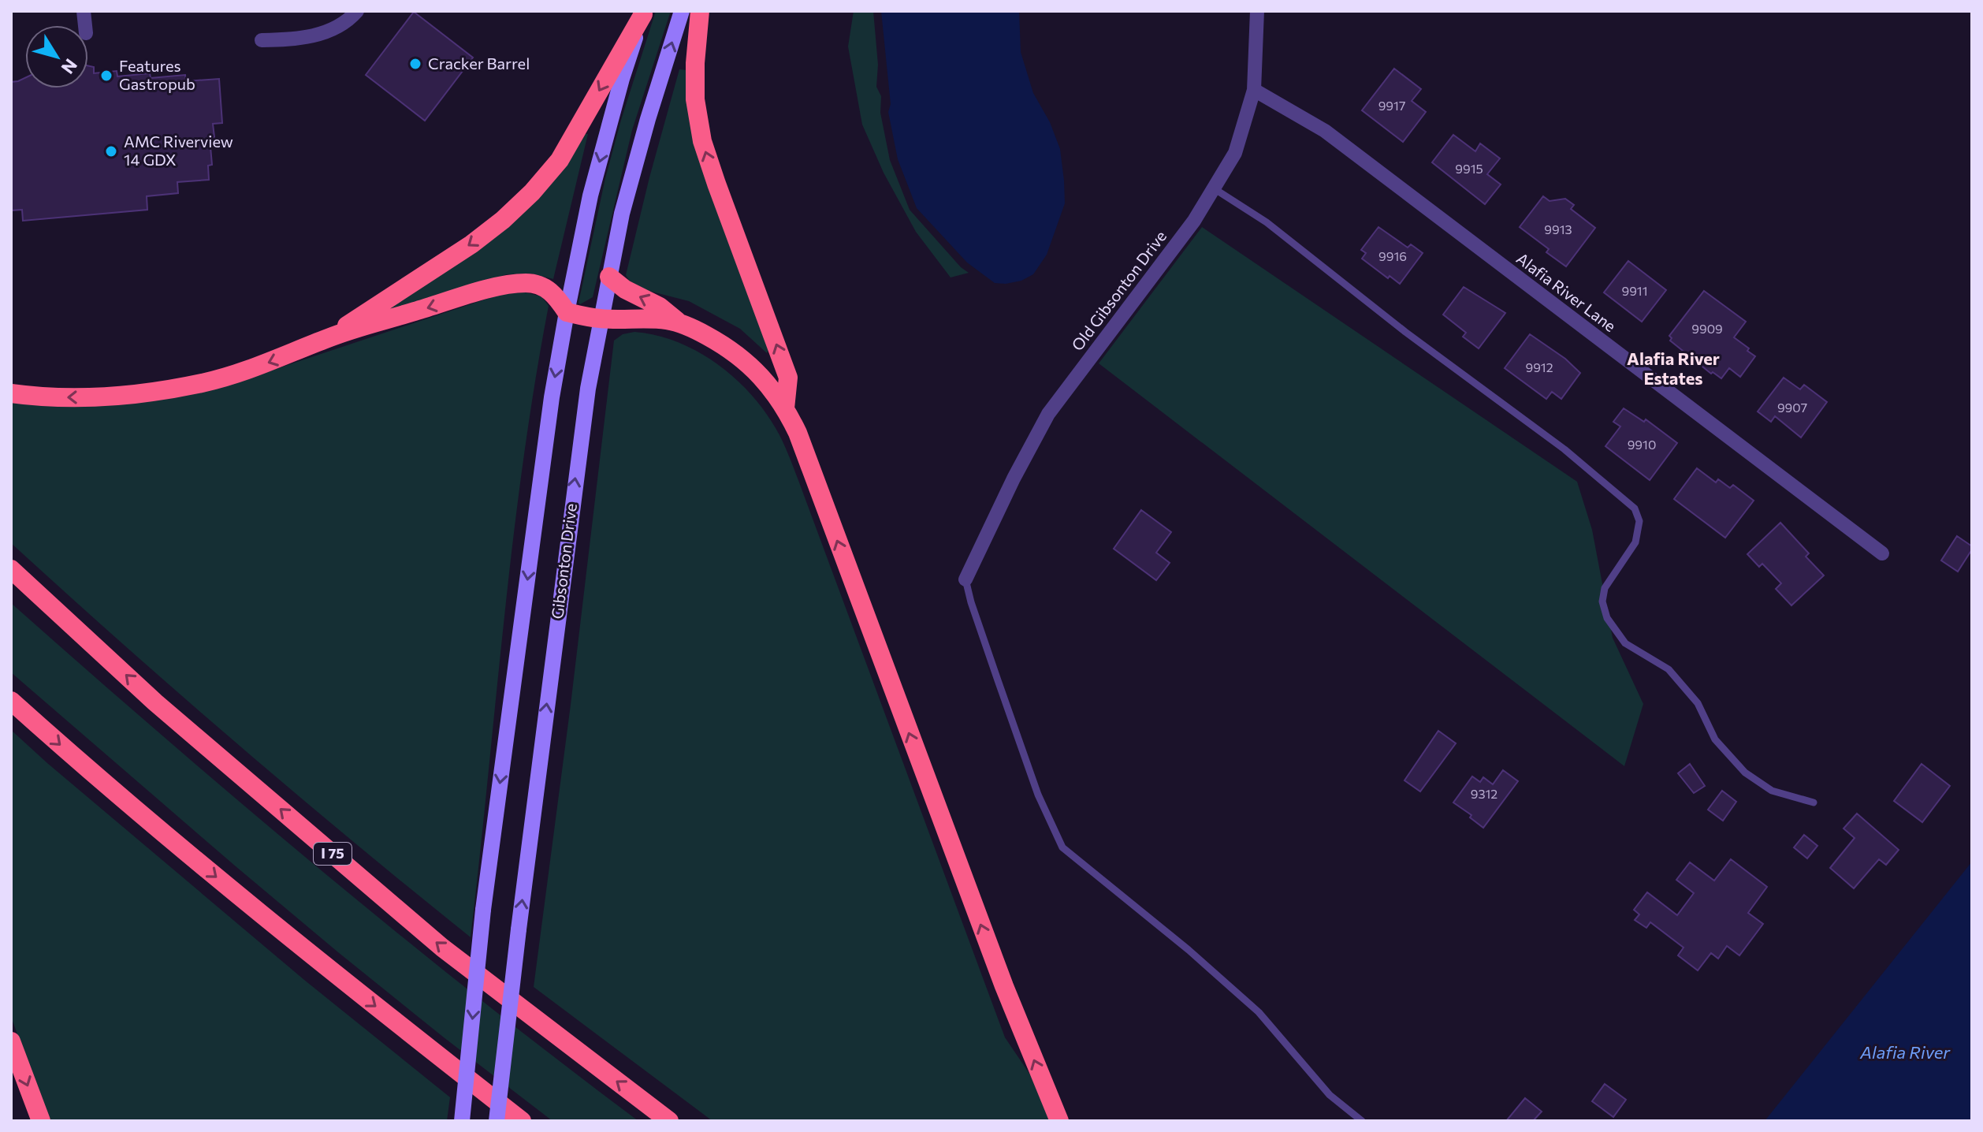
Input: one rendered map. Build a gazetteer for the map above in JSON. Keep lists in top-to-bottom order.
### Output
{
  "streets": {
    "highway": ["I 75"],
    "main road": ["Gibsonton Drive"],
    "street": ["Old Gibsonton Drive", "Alafia River Lane"]
  },
  "crossings": [
    ["Old Gibsonton Drive", "Alafia River Lane"]
  ],
  "districts": ["Alafia River Estates"],
  "water": ["Alafia River"],
  "places": ["Cracker Barrel", "Features Gastropub", "AMC Riverview 14 GDX"],
  "house_numbers": [
    "9917",
    "9915",
    "9913",
    "9916",
    "9911",
    "9909",
    "9912",
    "9907",
    "9910",
    "9312"
  ],
  "north": "bottom right"
}
